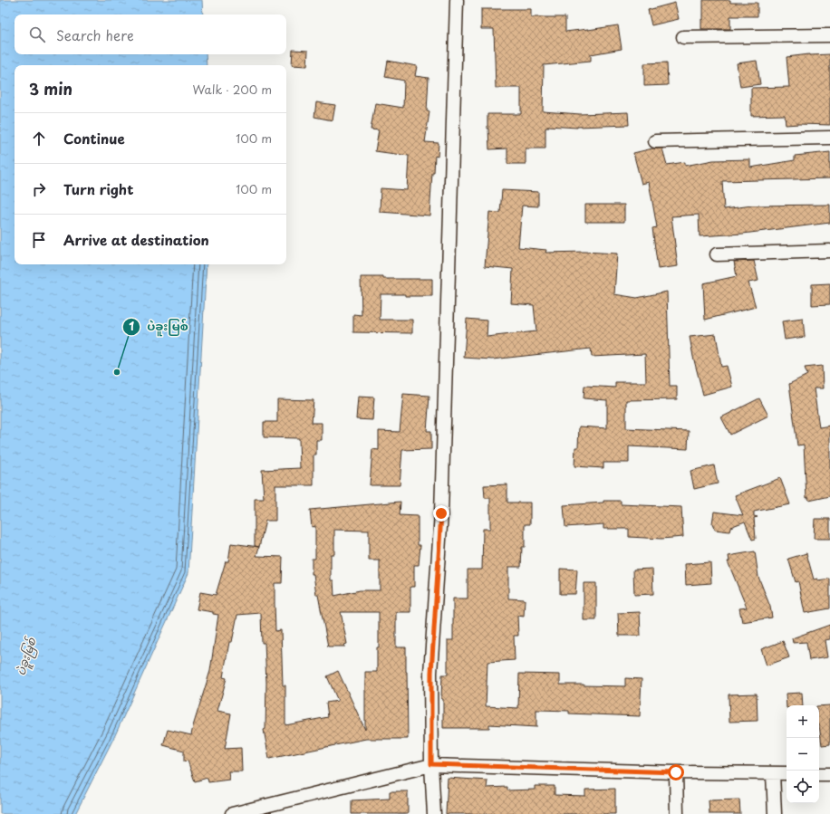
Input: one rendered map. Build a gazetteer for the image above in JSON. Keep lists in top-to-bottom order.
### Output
{
  "water": ["ပဲခူးမြစ်"],
  "places": ["ပဲခူးမြစ်"],
  "page": {
    "search": "Search here",
    "heading": ["3 min", "Walk · 200 m"],
    "list": [
      ["Continue", "100 m"],
      ["Turn right", "100 m"],
      "Arrive at destination"
    ],
    "map_buttons": ["+", "−"]
  }
}
